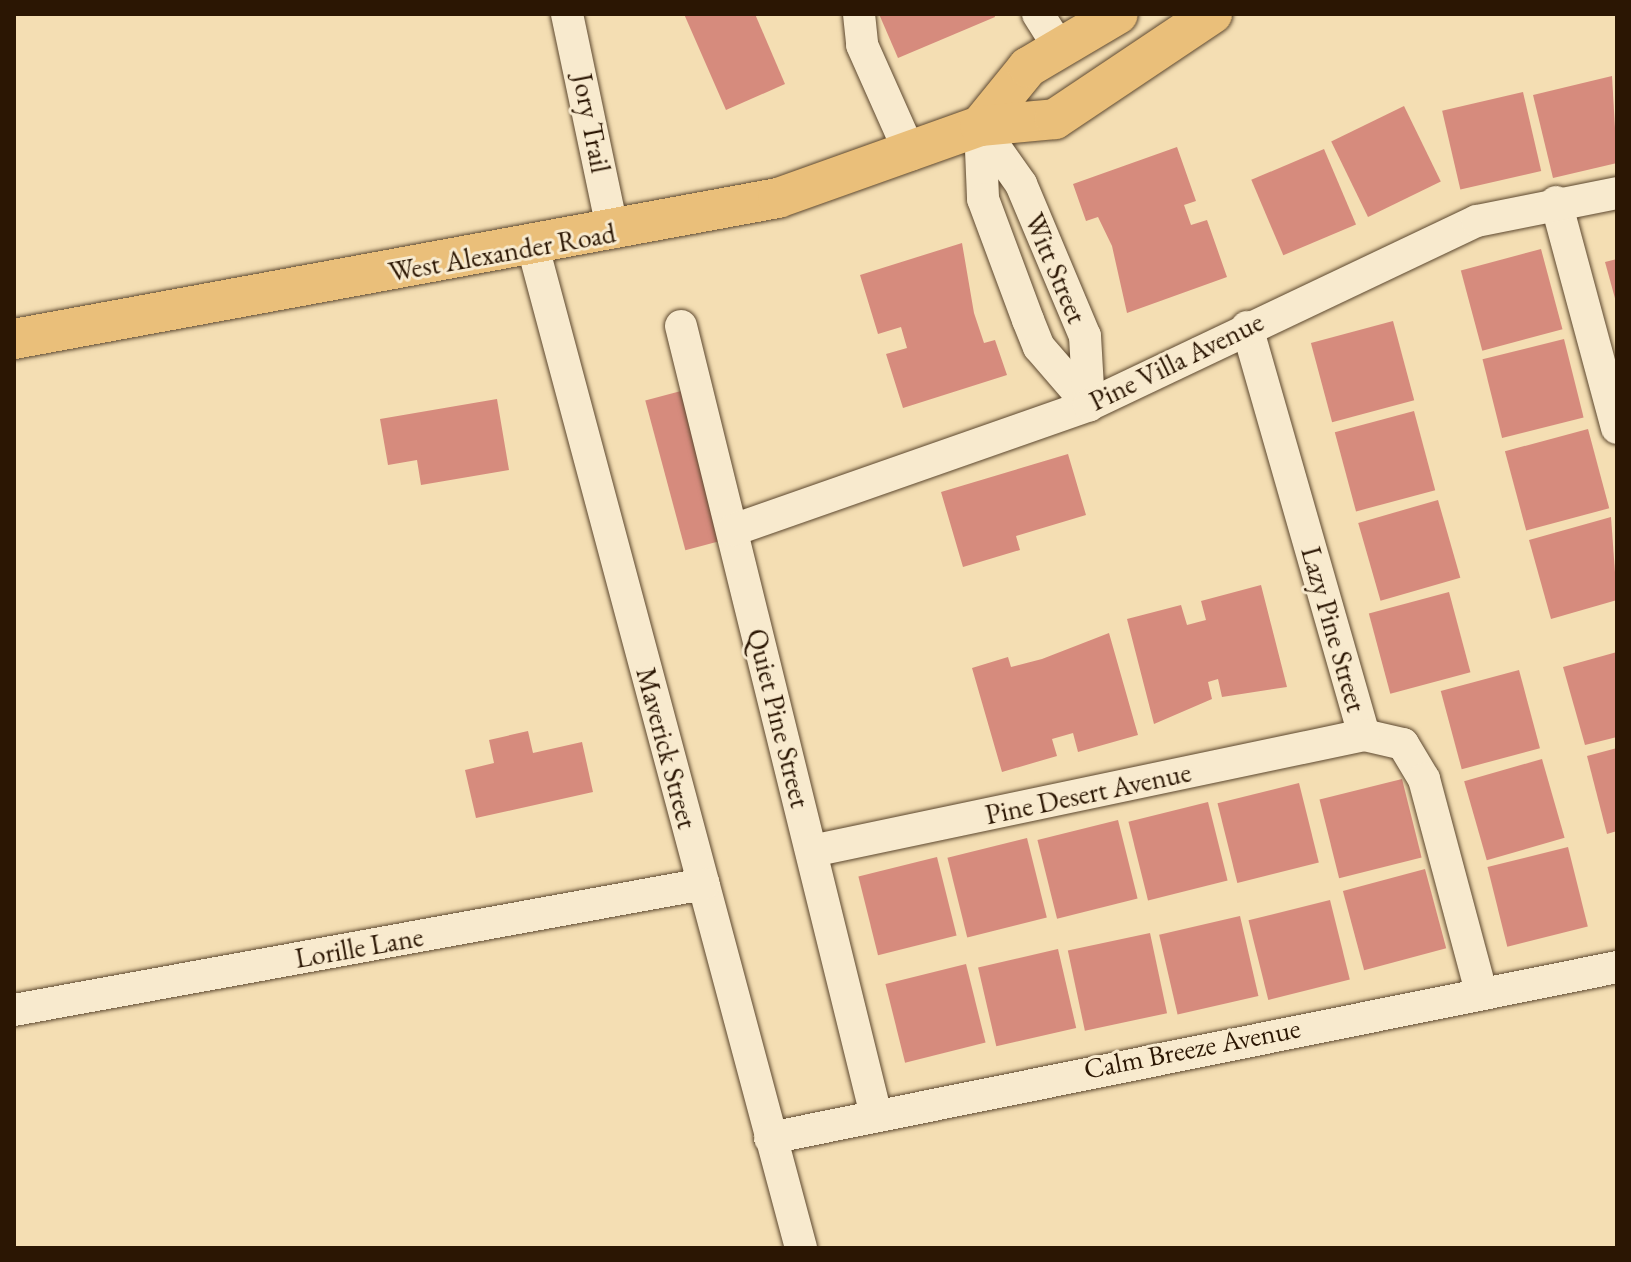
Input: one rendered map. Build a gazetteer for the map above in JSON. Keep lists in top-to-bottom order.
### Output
{
  "streets": {
    "main road": ["West Alexander Road"],
    "street": [
      "Jory Trail",
      "Witt Street",
      "Pine Villa Avenue",
      "Lazy Pine Street",
      "Quiet Pine Street",
      "Maverick Street",
      "Pine Desert Avenue",
      "Lorille Lane",
      "Calm Breeze Avenue"
    ]
  },
  "crossings": [
    ["Jory Trail", "West Alexander Road"],
    ["West Alexander Road", "Witt Street"],
    ["West Alexander Road", "Maverick Street"],
    ["Witt Street", "Pine Villa Avenue"],
    ["Pine Villa Avenue", "Lazy Pine Street"],
    ["Pine Villa Avenue", "Quiet Pine Street"],
    ["Lazy Pine Street", "Pine Desert Avenue"],
    ["Lazy Pine Street", "Calm Breeze Avenue"],
    ["Quiet Pine Street", "Pine Desert Avenue"],
    ["Quiet Pine Street", "Calm Breeze Avenue"],
    ["Maverick Street", "Lorille Lane"],
    ["Maverick Street", "Calm Breeze Avenue"]
  ]
}
